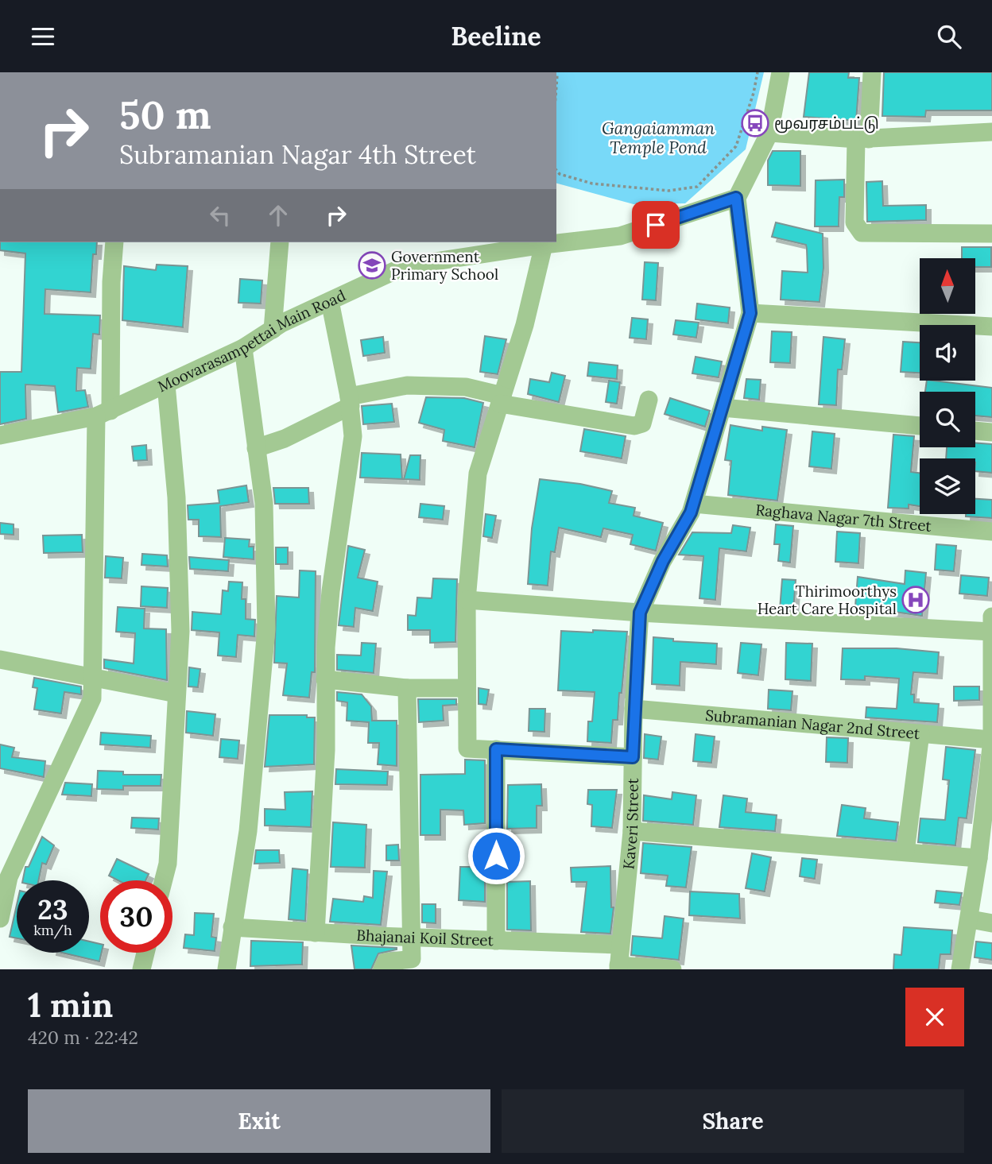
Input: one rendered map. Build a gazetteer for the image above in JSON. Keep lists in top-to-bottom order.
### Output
{
  "streets": {
    "street": [
      "Moovarasampettai Main Road",
      "Raghava Nagar 7th Street",
      "Subramanian Nagar 2nd Street",
      "Kaveri Street",
      "Bhajanai Koil Street"
    ]
  },
  "crossings": [
    ["Subramanian Nagar 2nd Street", "Kaveri Street"],
    ["Kaveri Street", "Bhajanai Koil Street"]
  ],
  "water": ["Gangaiamman Temple Pond"],
  "places": {
    "bus stop": ["மூவரசம்பட்டு"],
    "school or university": ["Government Primary School"],
    "hospital": ["Thirimoorthys Heart Care Hospital"]
  },
  "north": "top",
  "page": {
    "header": "Beeline",
    "turn": ["50 m", "Subramanian Nagar 4th Street"],
    "speed": "23 km/h",
    "limit": "30",
    "heading": ["1 min", "420 m · 22:42"],
    "buttons": ["Exit", "Share"]
  }
}
